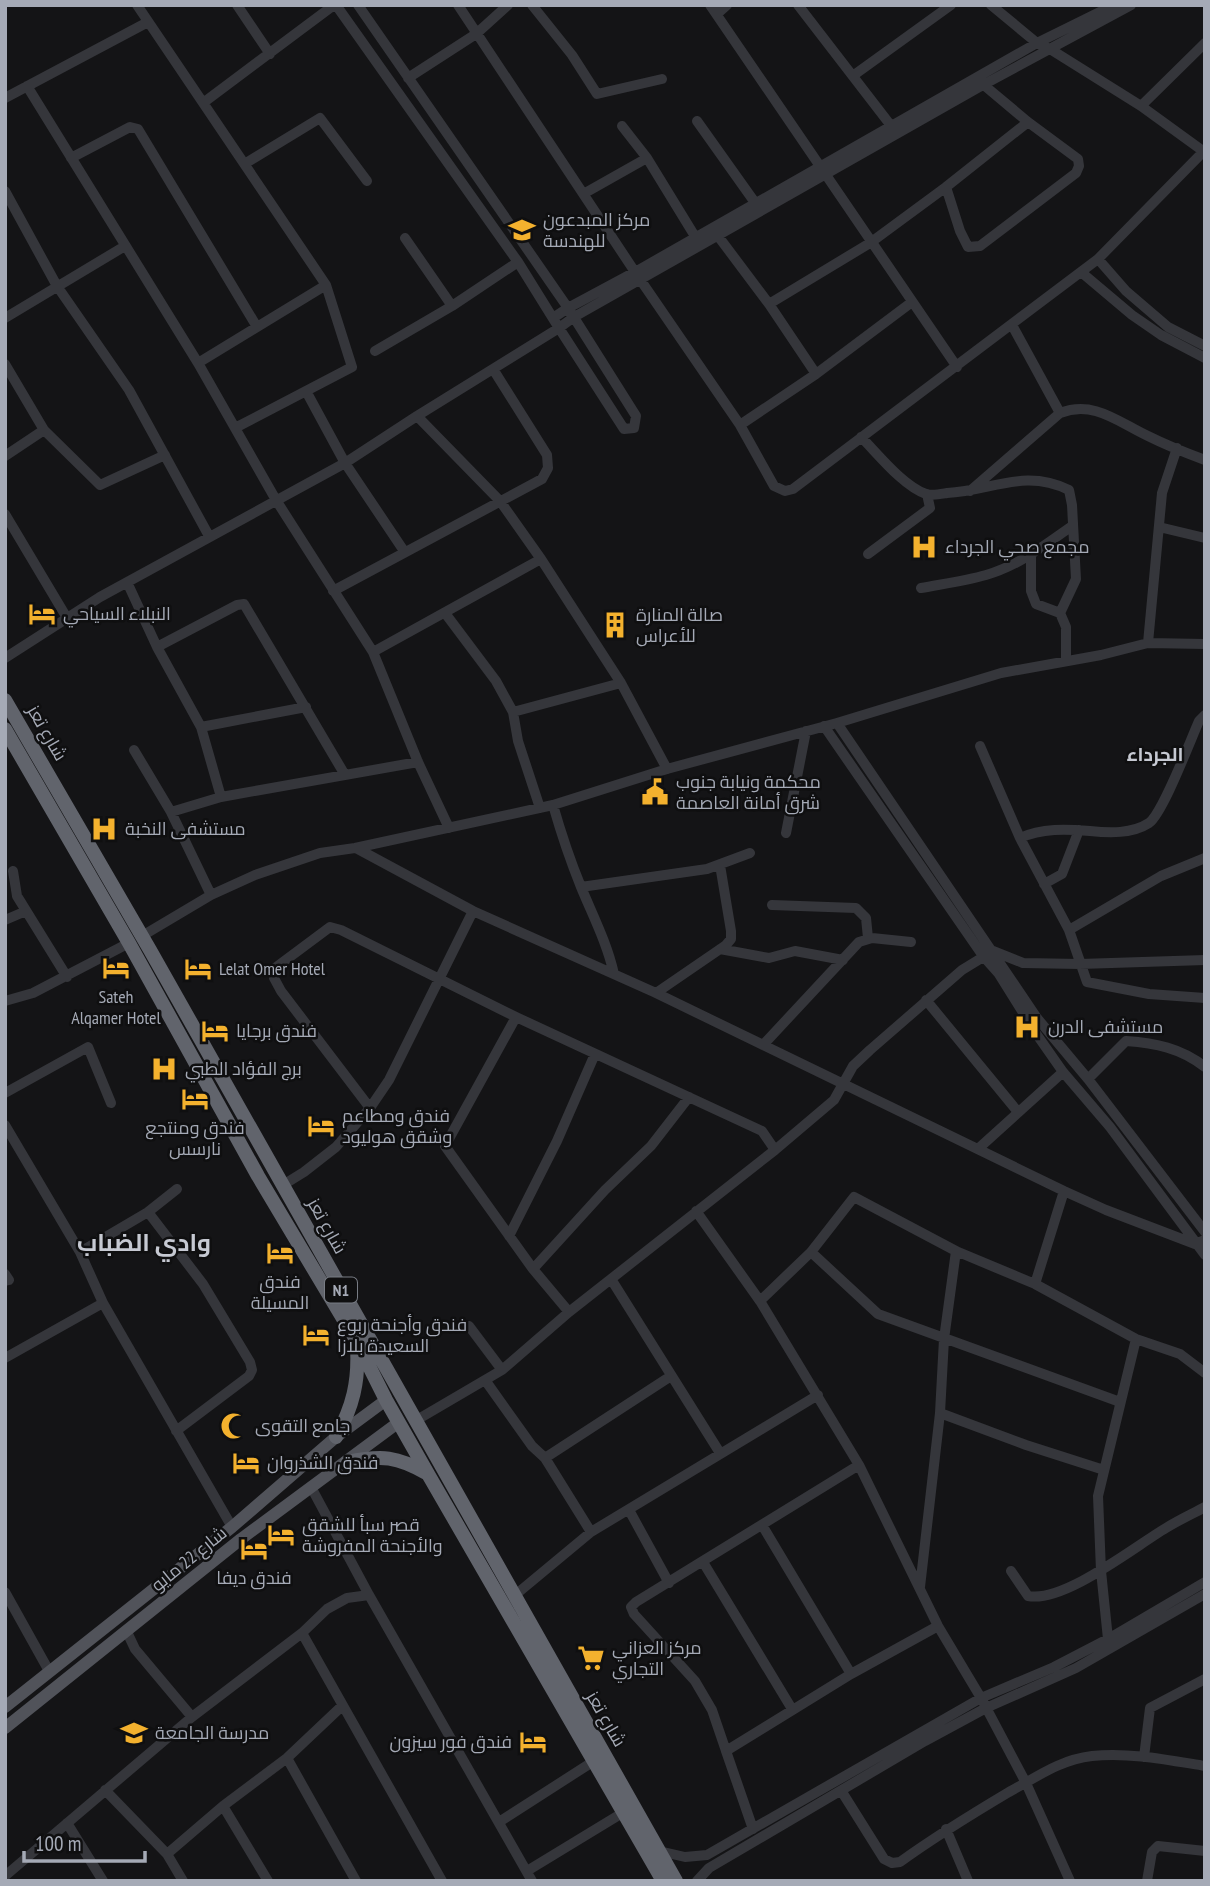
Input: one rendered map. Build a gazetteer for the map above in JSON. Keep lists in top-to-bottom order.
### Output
{
  "streets": {
    "highway": ["شارع تعز", "N1"],
    "main road": ["شارع 22 مايو"]
  },
  "crossings": [
    ["شارع تعز", "شارع 22 مايو"]
  ],
  "districts": ["الجرداء", "وادي الضباب"],
  "places": {
    "school or university": ["مركز المبدعون للهندسة", "مدرسة الجامعة"],
    "hospital": [
      "مجمع صحي الجرداء",
      "مستشفى النخبة",
      "مستشفى الدرن",
      "برج الفؤاد الطبي"
    ],
    "hotel": [
      "النبلاء السياحي",
      "Sateh Alqamer Hotel",
      "Lelat Omer Hotel",
      "فندق برجايا",
      "فندق ومنتجع نارسس",
      "فندق ومطاعم وشقق هوليود",
      "فندق المسيلة",
      "فندق وأجنحة ربوع السعيدة بلازا",
      "فندق الشذروان",
      "قصر سبأ للشقق والأجنحة المفروشة",
      "فندق ديفا",
      "فندق فور سيزون"
    ],
    "building": ["صالة المنارة للأعراس"],
    "public building": ["محكمة ونيابة جنوب شرق أمانة العاصمة"],
    "mosque": ["جامع التقوى"],
    "supermarket": ["مركز العزاني التجاري"]
  },
  "scale_bar": "100 m"
}
